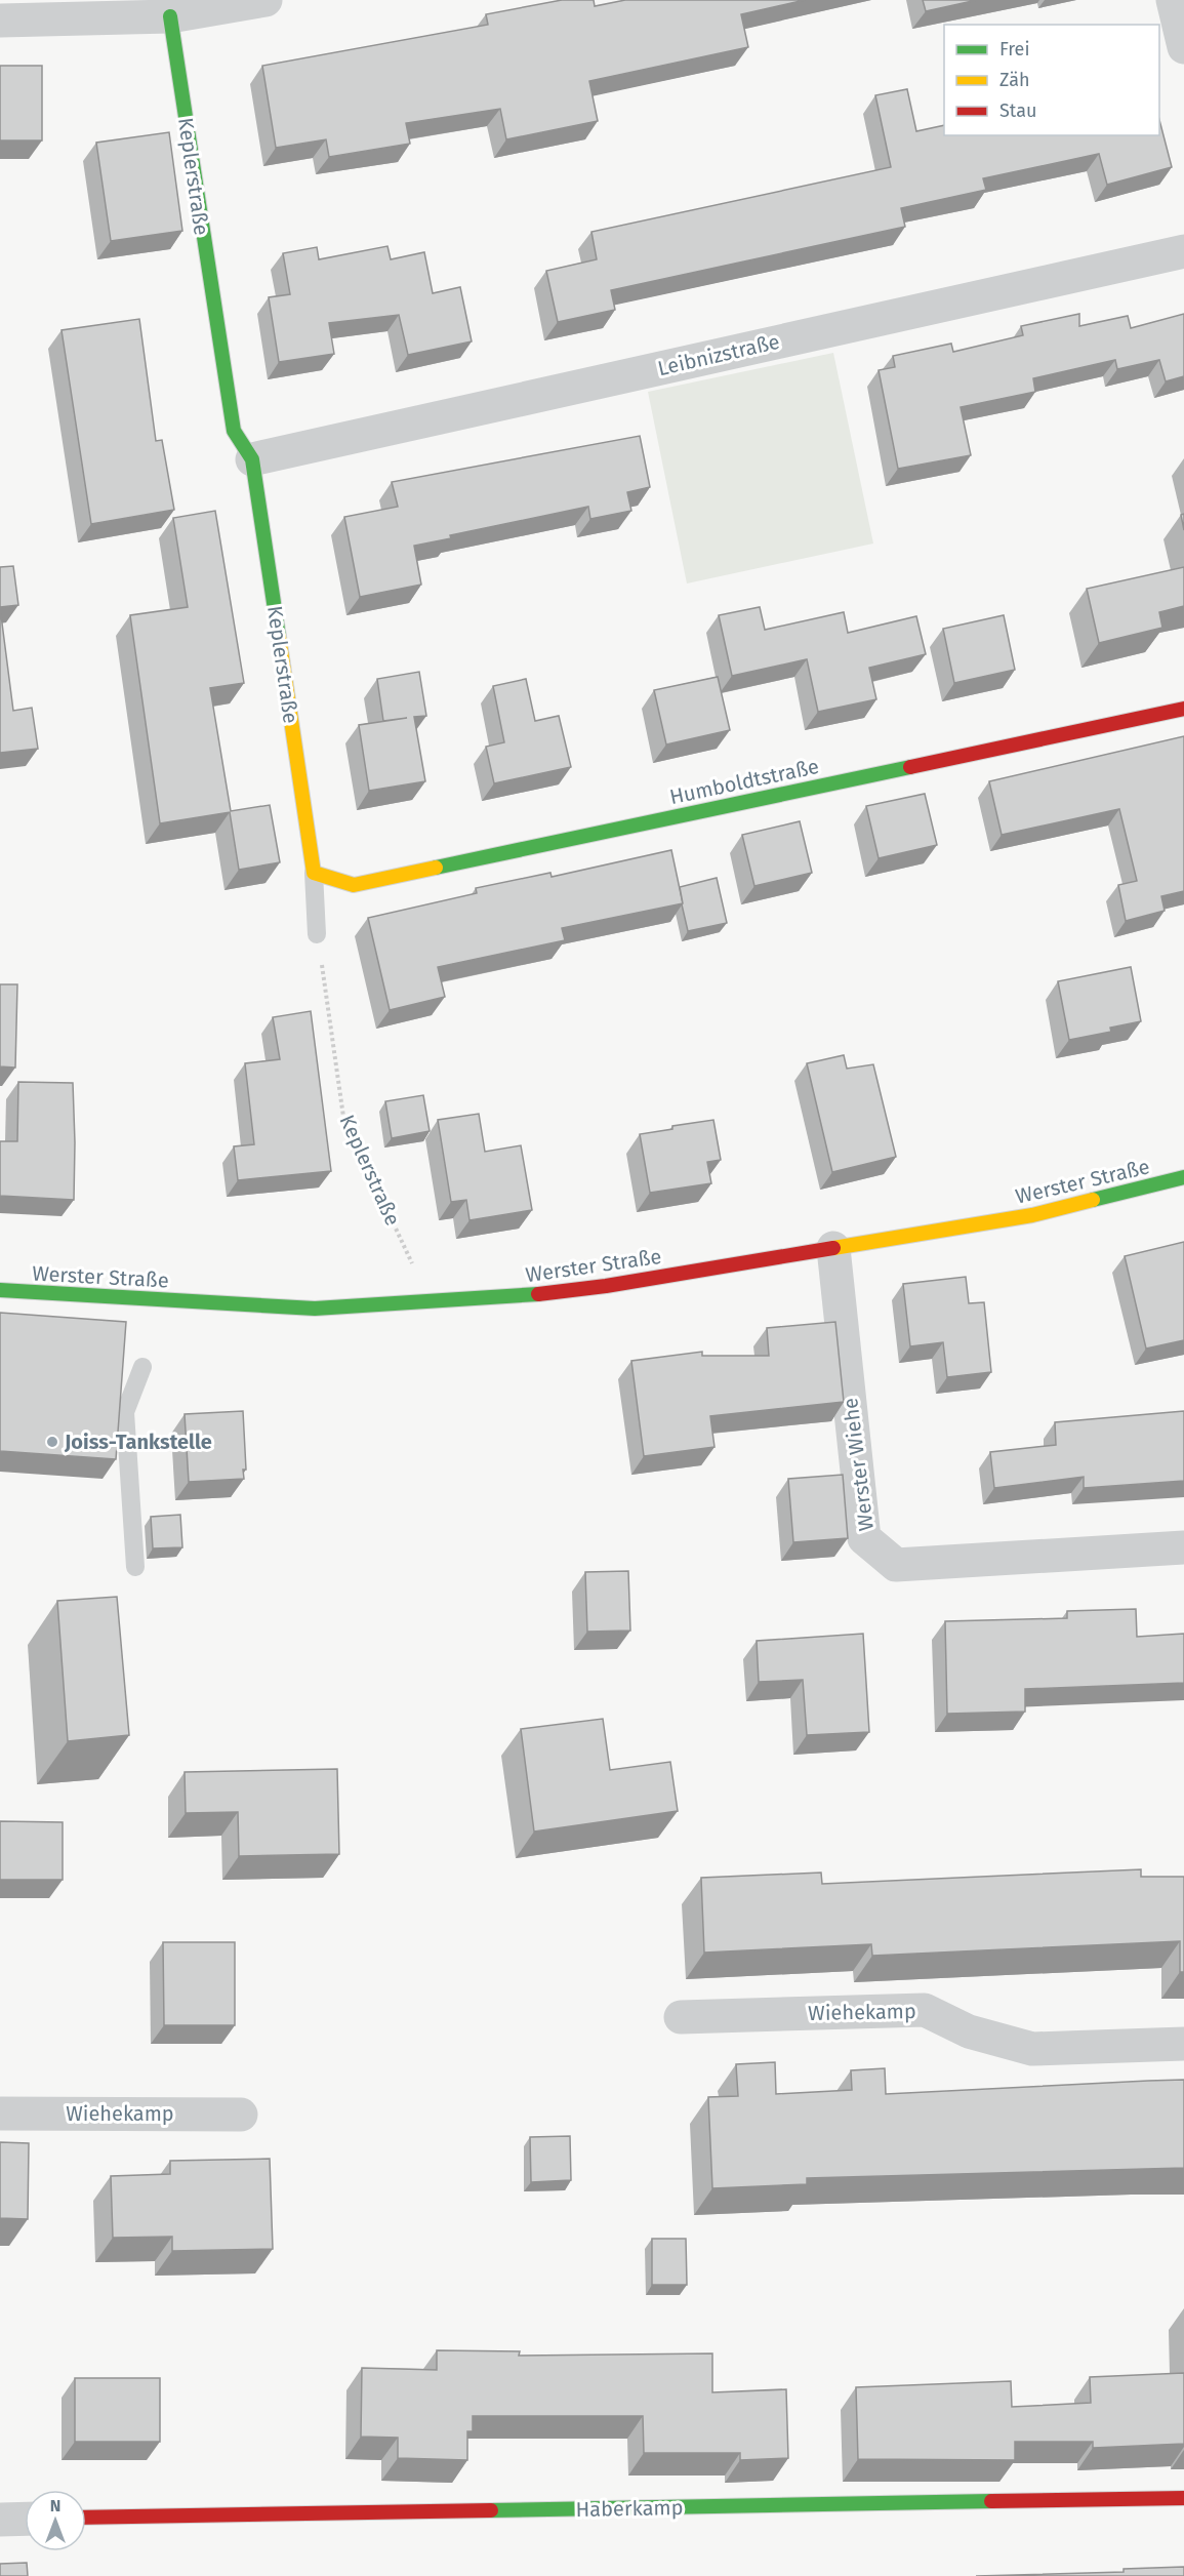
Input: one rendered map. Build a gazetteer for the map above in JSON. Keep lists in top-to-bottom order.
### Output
{
  "streets": {
    "street": [
      "Keplerstraße",
      "Leibnizstraße",
      "Humboldtstraße",
      "Werster Straße",
      "Werster Wiehe",
      "Wiehekamp",
      "Haberkamp"
    ]
  },
  "crossings": [
    ["Keplerstraße", "Leibnizstraße"],
    ["Keplerstraße", "Humboldtstraße"],
    ["Keplerstraße", "Werster Straße"],
    ["Werster Straße", "Werster Wiehe"]
  ],
  "places": ["Joiss-Tankstelle"],
  "legend": ["Frei", "Zäh", "Stau"],
  "north": "top"
}
